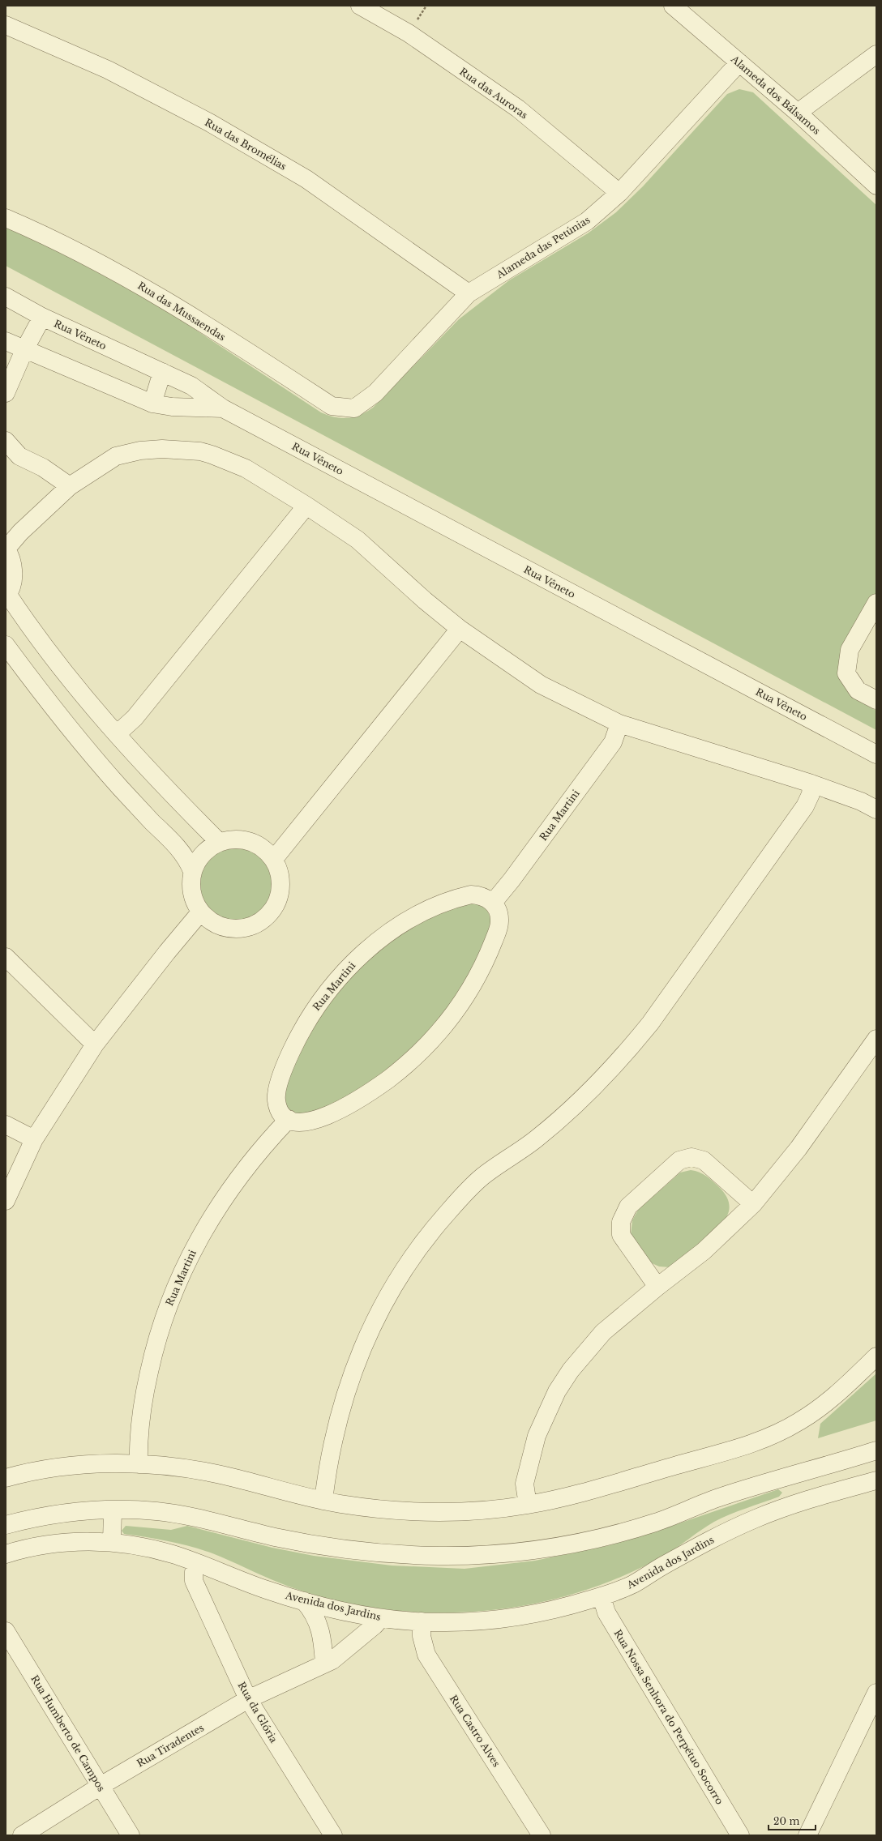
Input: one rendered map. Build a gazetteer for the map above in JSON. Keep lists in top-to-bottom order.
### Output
{
  "streets": {
    "street": [
      "Rua das Auroras",
      "Alameda dos Bálsamos",
      "Rua das Bromélias",
      "Alameda das Petúnias",
      "Rua das Mussaendas",
      "Rua Vêneto",
      "Rua Martini",
      "Avenida dos Jardins",
      "Rua da Glória",
      "Rua Nossa Senhora do Perpétuo Socorro",
      "Rua Castro Alves",
      "Rua Humberto de Campos",
      "Rua Tiradentes"
    ]
  },
  "crossings": [
    ["Rua das Auroras", "Alameda das Petúnias"],
    ["Alameda dos Bálsamos", "Alameda das Petúnias"],
    ["Rua das Bromélias", "Alameda das Petúnias"],
    ["Alameda das Petúnias", "Rua das Mussaendas"],
    ["Avenida dos Jardins", "Rua da Glória"],
    ["Avenida dos Jardins", "Rua Nossa Senhora do Perpétuo Socorro"],
    ["Avenida dos Jardins", "Rua Castro Alves"],
    ["Avenida dos Jardins", "Rua Tiradentes"],
    ["Rua da Glória", "Rua Tiradentes"],
    ["Rua Humberto de Campos", "Rua Tiradentes"]
  ],
  "scale_bar": "20 m"
}
